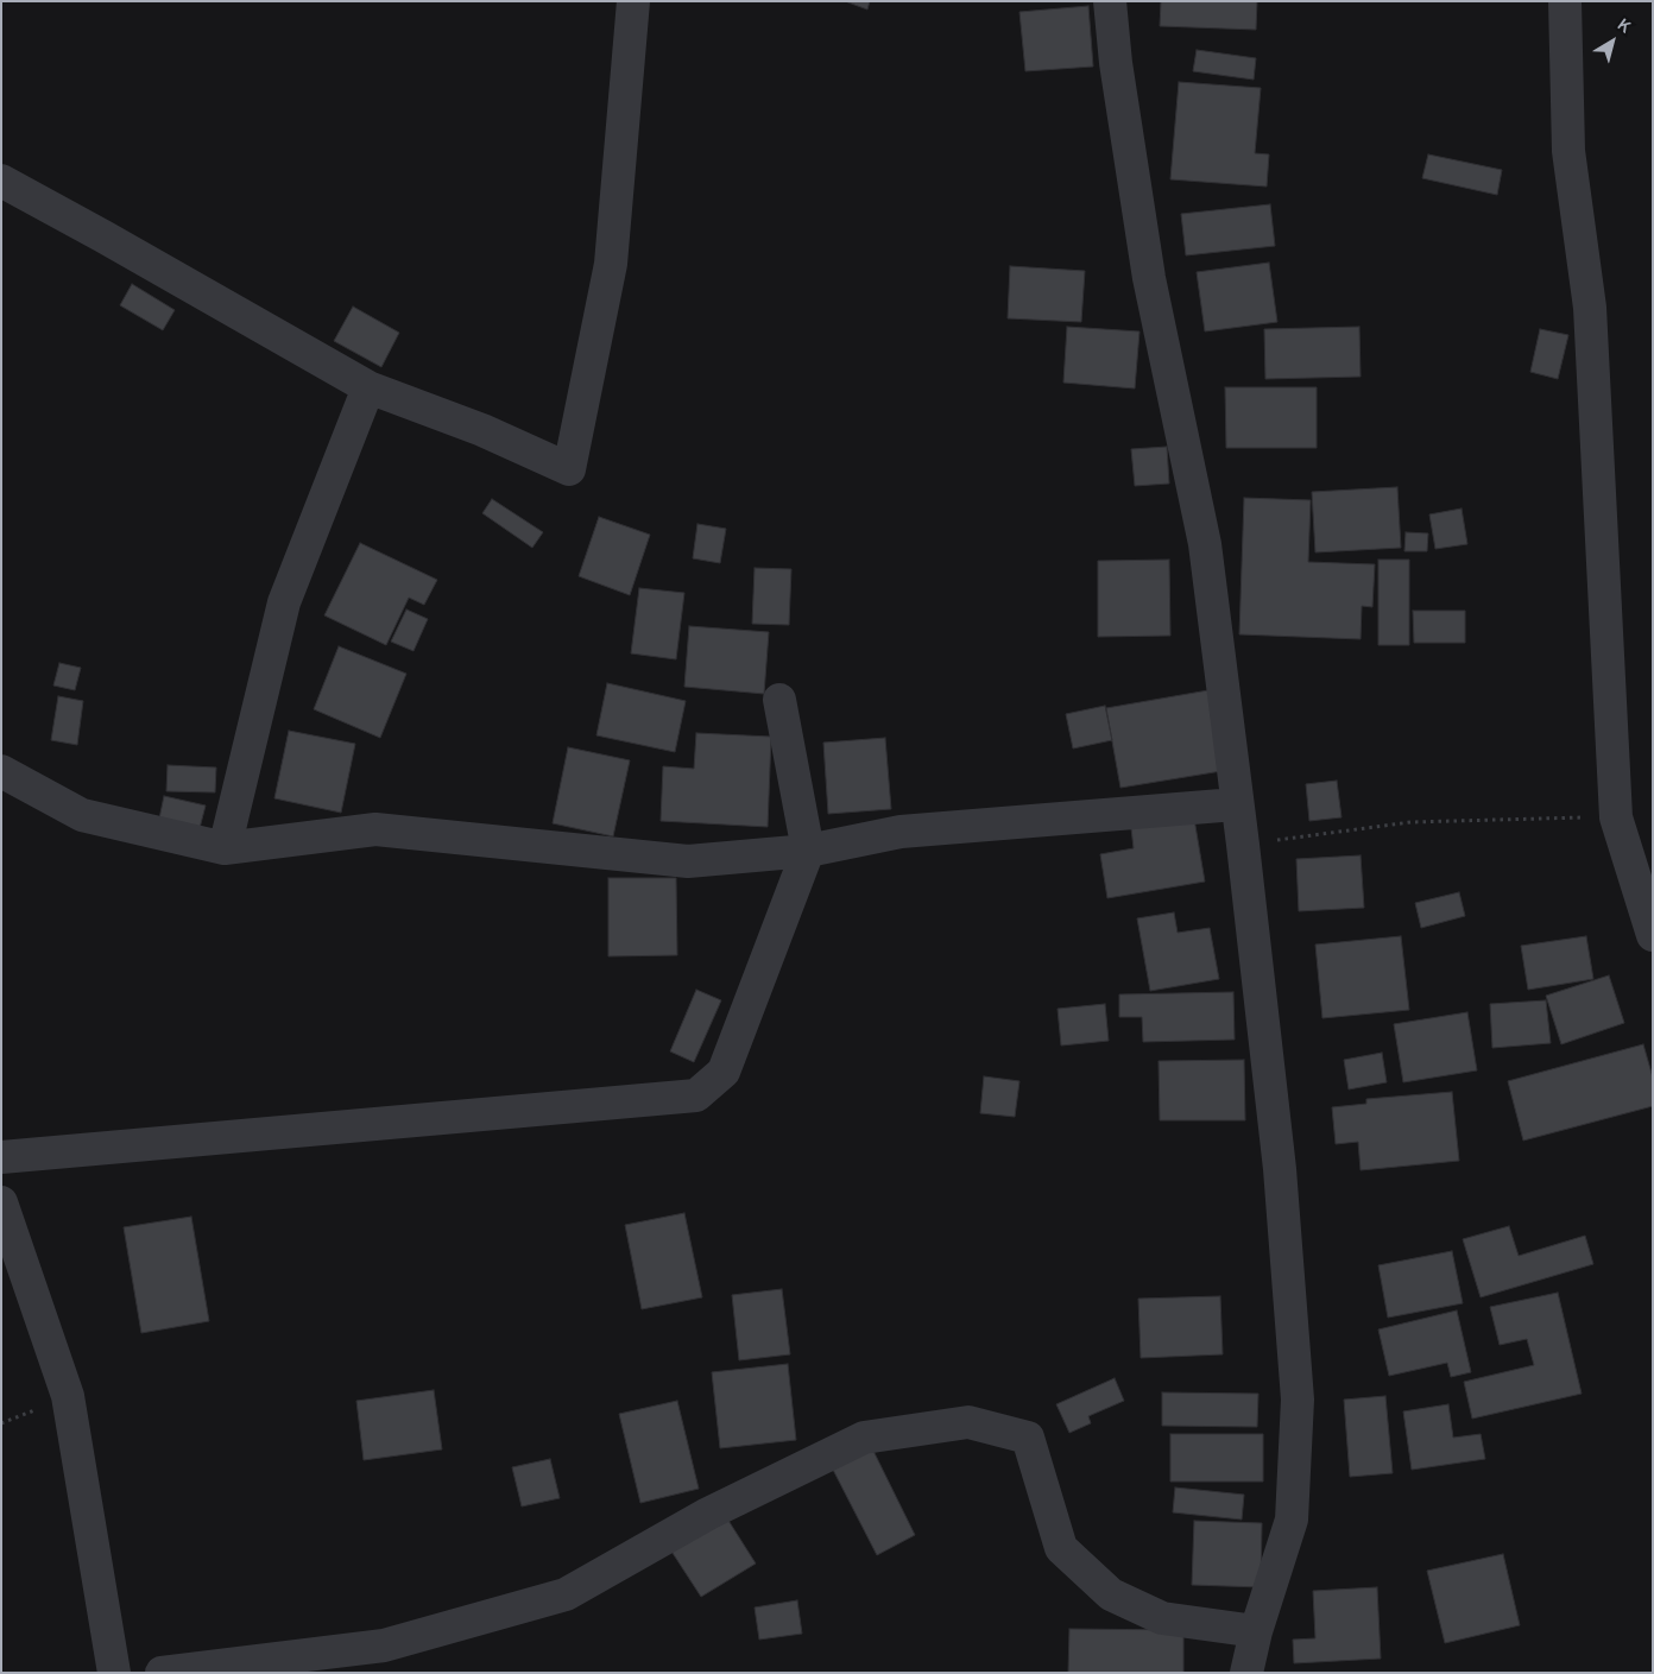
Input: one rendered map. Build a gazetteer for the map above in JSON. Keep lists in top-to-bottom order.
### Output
{
  "north": "top right"
}
